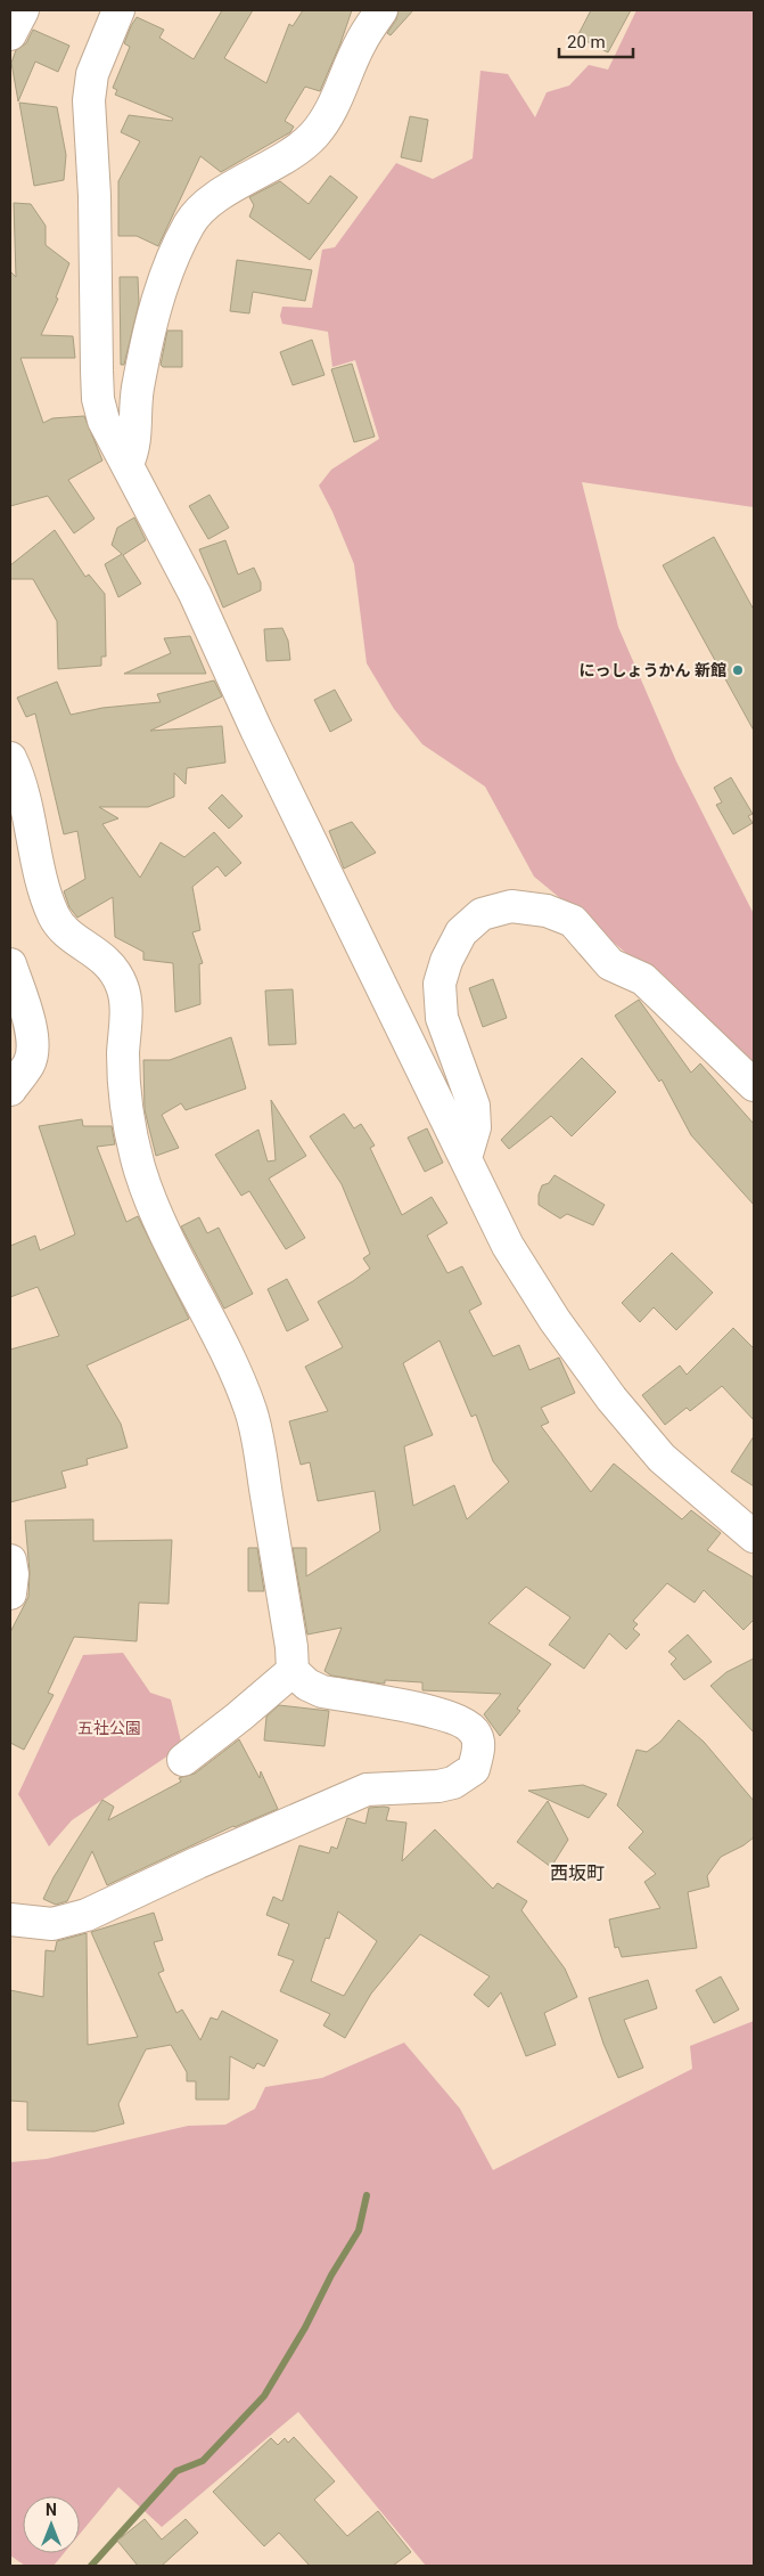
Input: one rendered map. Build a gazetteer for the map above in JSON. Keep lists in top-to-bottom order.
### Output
{
  "districts": ["西坂町"],
  "parks": ["五社公園"],
  "places": ["にっしょうかん 新館"],
  "scale_bar": "20 m",
  "north": "top"
}
